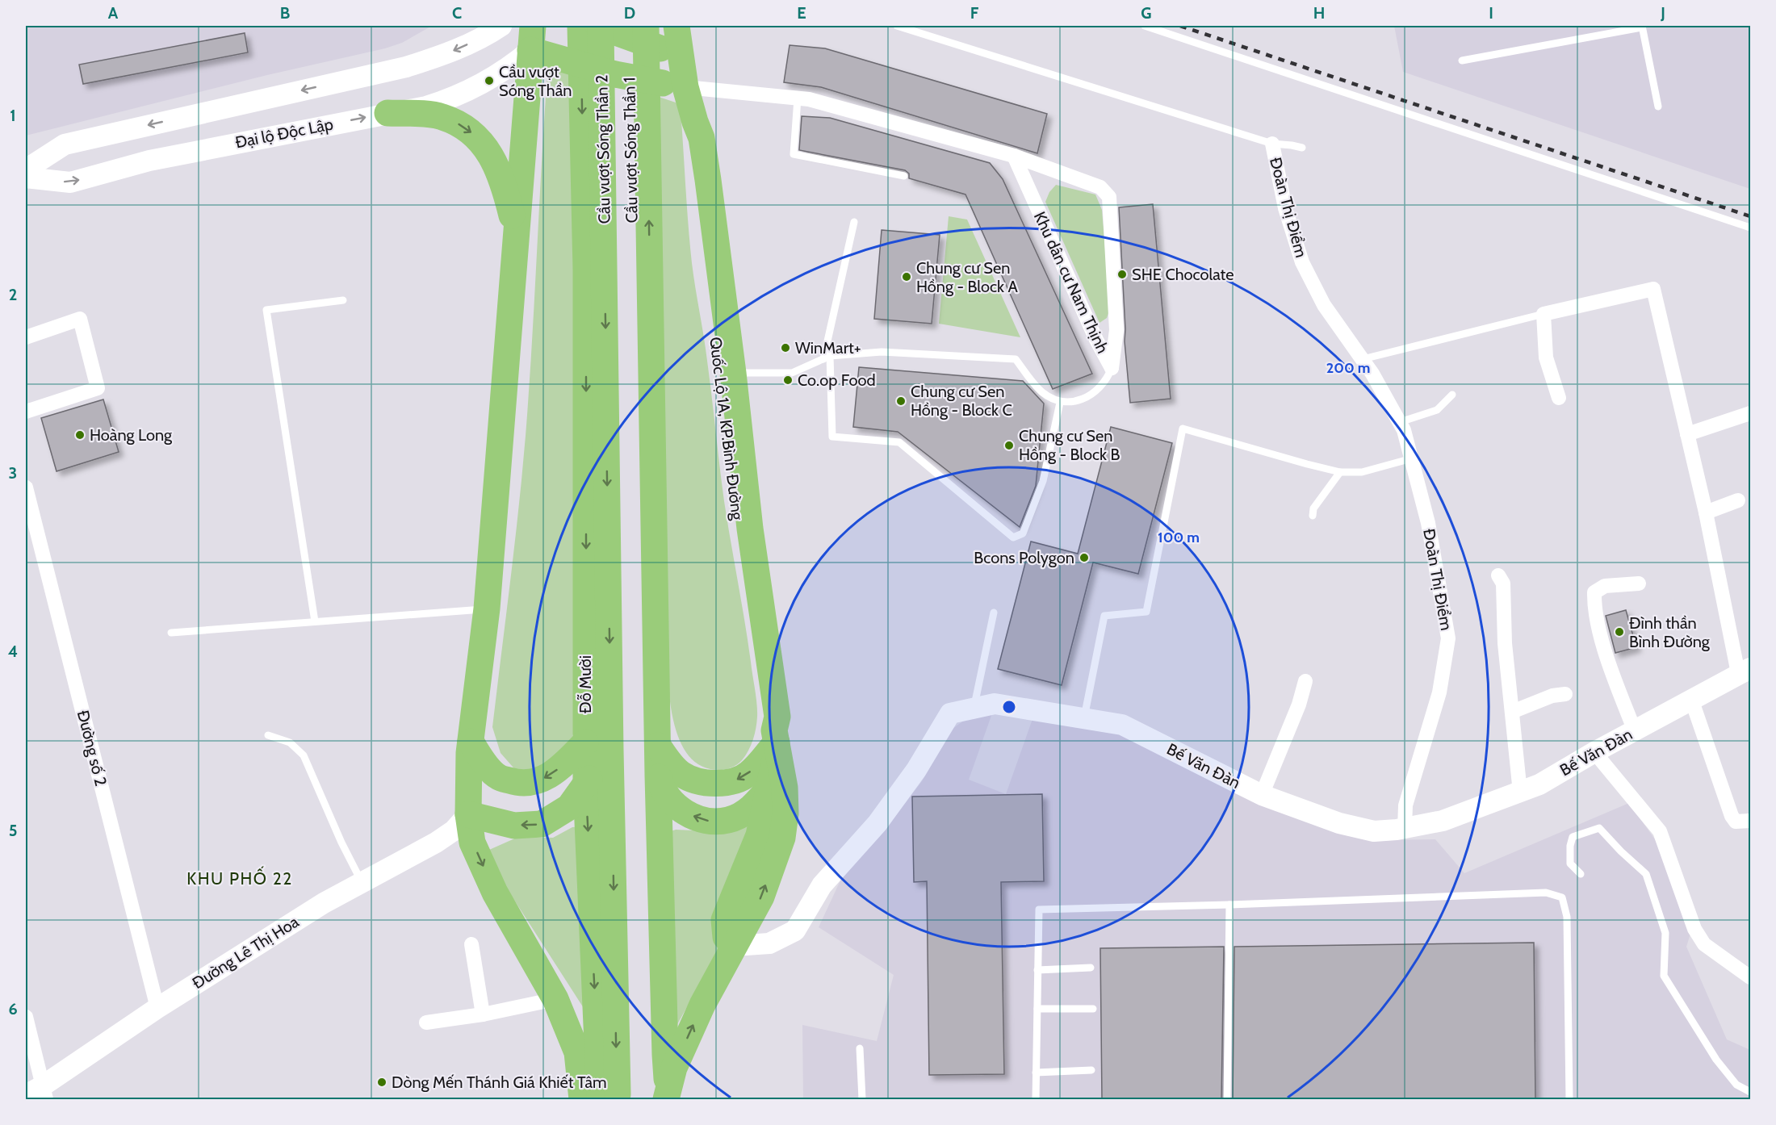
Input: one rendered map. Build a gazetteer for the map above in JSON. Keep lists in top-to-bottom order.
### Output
{
  "streets": {
    "highway": [
      "Cầu vượt Sóng Thần 2",
      "Cầu vượt Sóng Thần 1",
      "Quốc Lộ 1A, KP.Bình Đường",
      "Đỗ Mười"
    ],
    "street": [
      "Đại lộ Độc Lập",
      "Đoàn Thị Điểm",
      "Khu dân cư Nam Thịnh",
      "Đường số 2",
      "Bế Văn Đàn",
      "Đường Lê Thị Hoa"
    ]
  },
  "crossings": [
    ["Cầu vượt Sóng Thần 2", "Đỗ Mười"],
    ["Đoàn Thị Điểm", "Bế Văn Đàn"],
    ["Đường số 2", "Đường Lê Thị Hoa"]
  ],
  "districts": ["KHU PHỐ 22"],
  "places": [
    "Cầu vượt Sóng Thần",
    "SHE Chocolate",
    "Chung cư Sen Hồng - Block A",
    "WinMart+",
    "Co.op Food",
    "Chung cư Sen Hồng - Block C",
    "Hoàng Long",
    "Chung cư Sen Hồng - Block B",
    "Bcons Polygon",
    "Đình thần Bình Đường",
    "Dòng Mến Thánh Giá Khiết Tâm"
  ],
  "grid": {
    "columns": [
      "A",
      "B",
      "C",
      "D",
      "E",
      "F",
      "G",
      "H",
      "I",
      "J"
    ],
    "rows": [
      "1",
      "2",
      "3",
      "4",
      "5",
      "6"
    ]
  },
  "rings": ["200 m", "100 m"]
}
